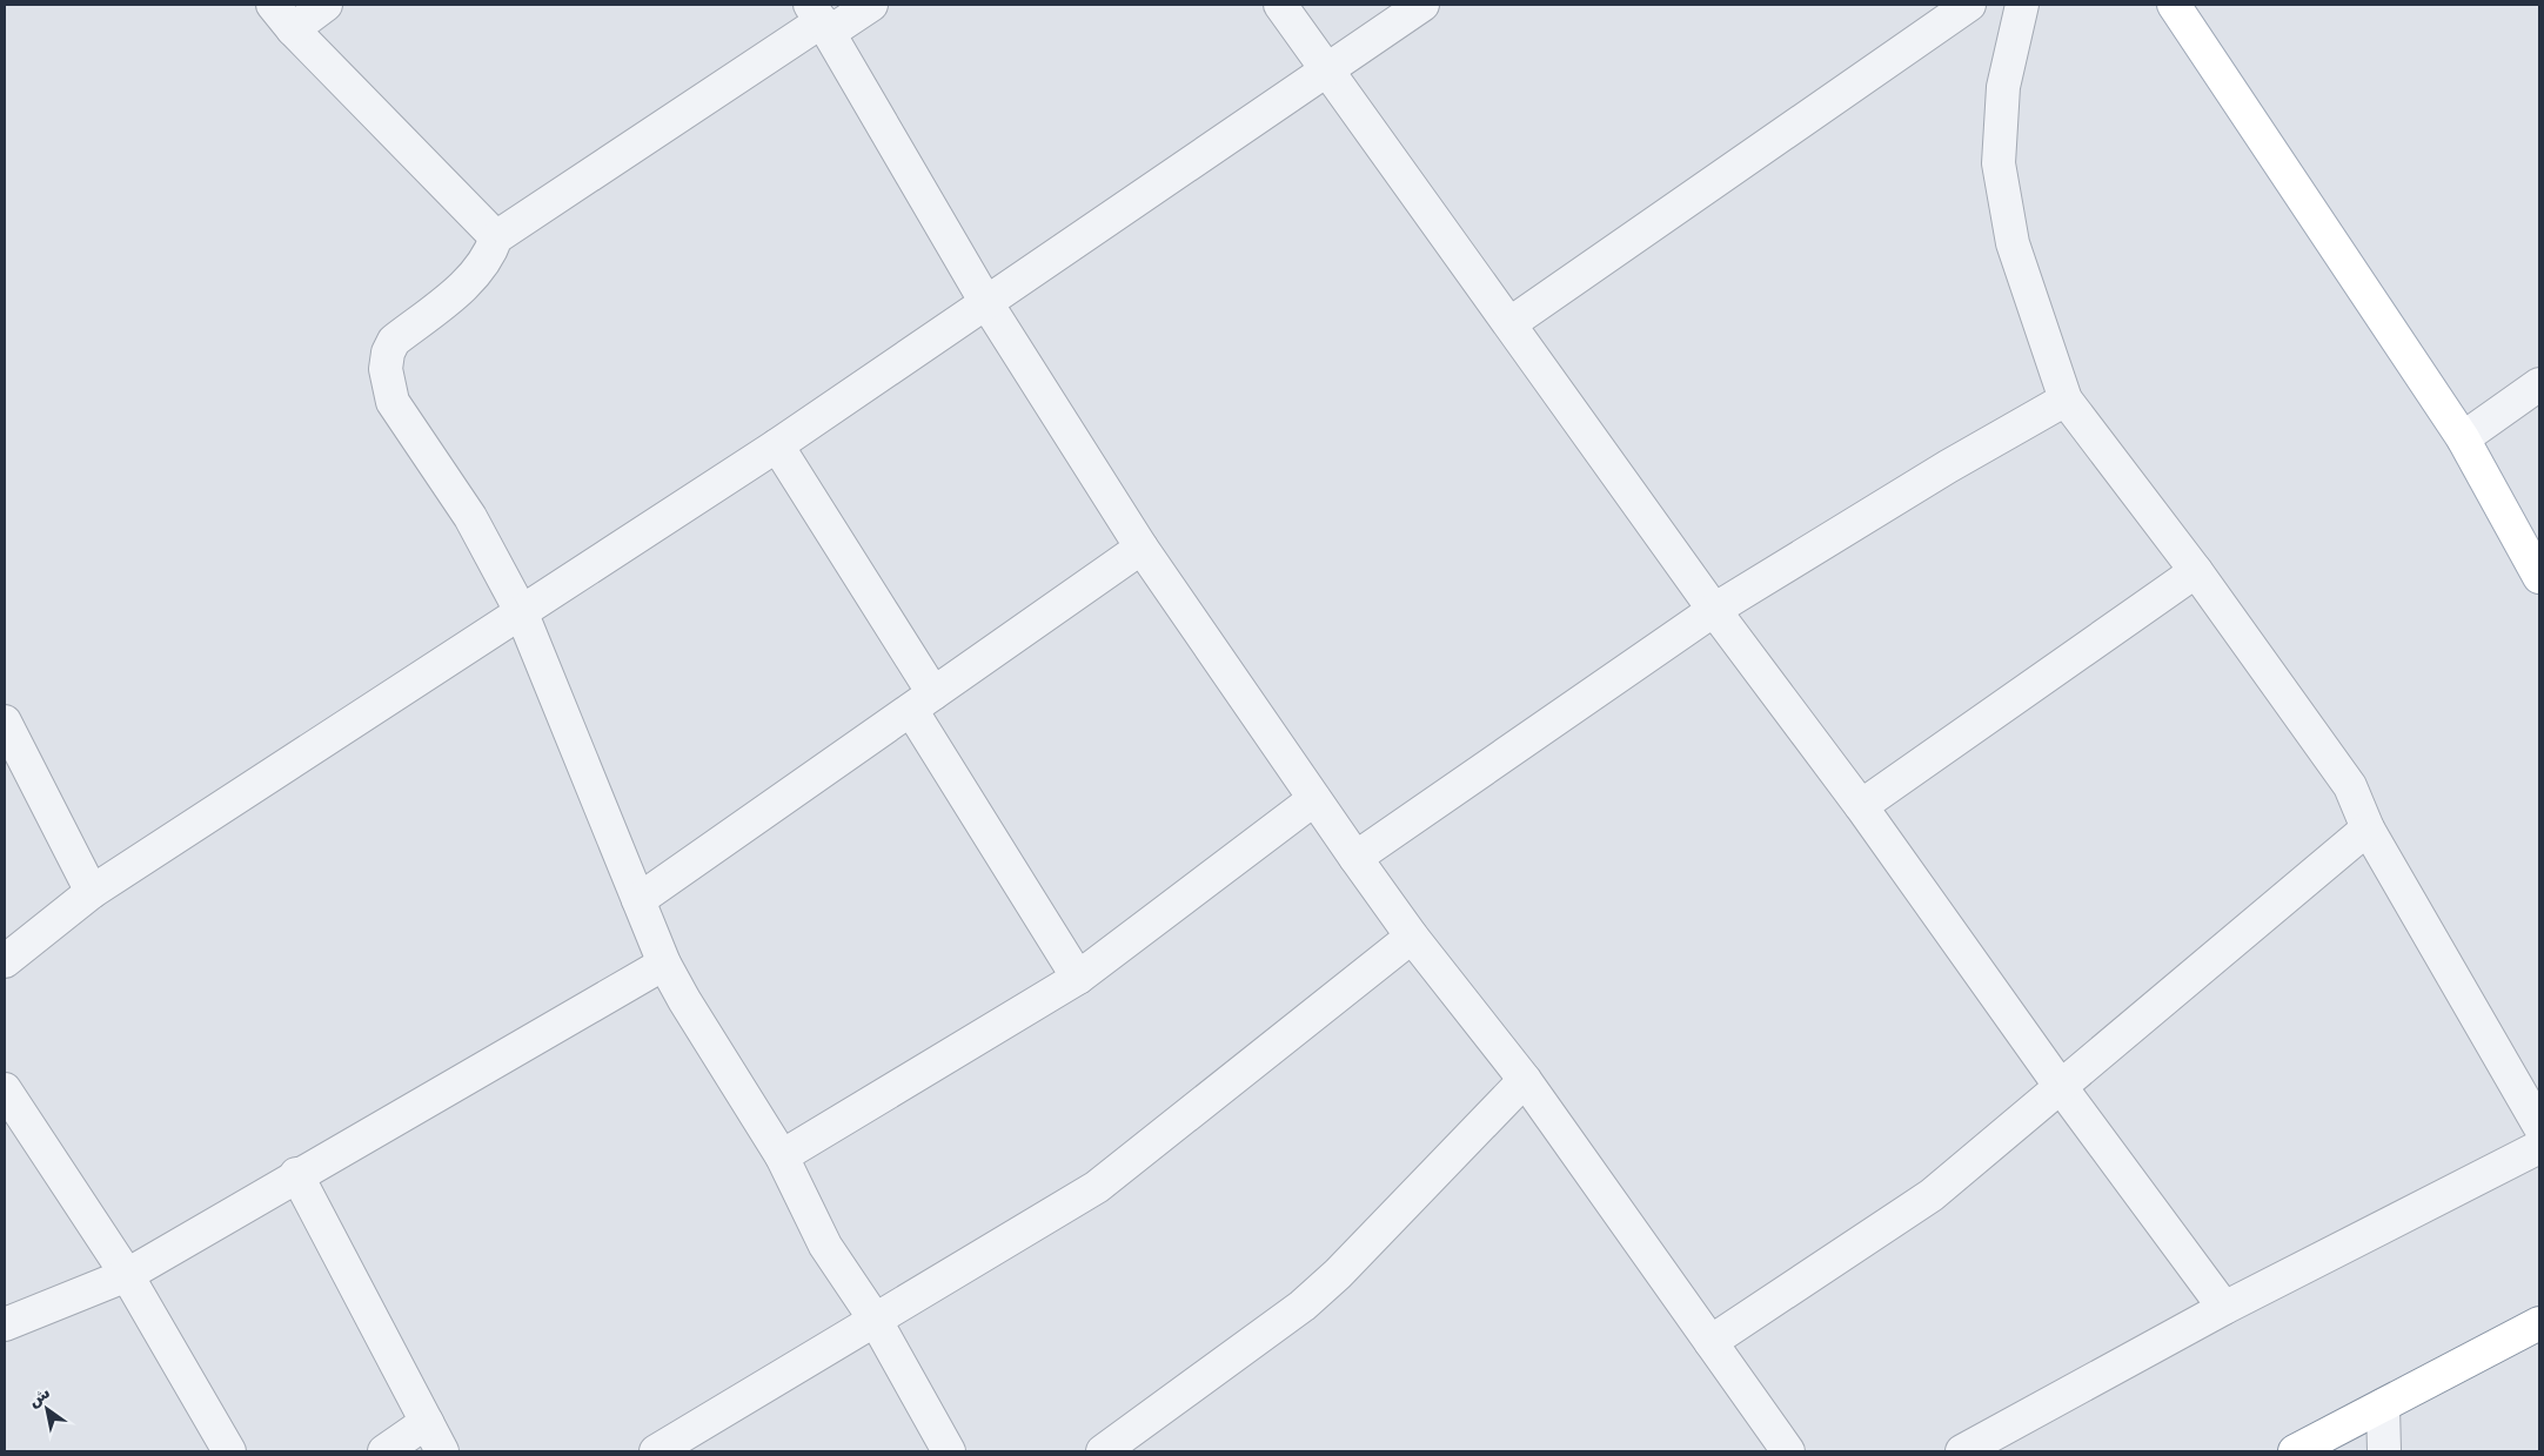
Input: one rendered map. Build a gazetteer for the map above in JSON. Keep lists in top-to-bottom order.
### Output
{
  "north": "top left"
}
